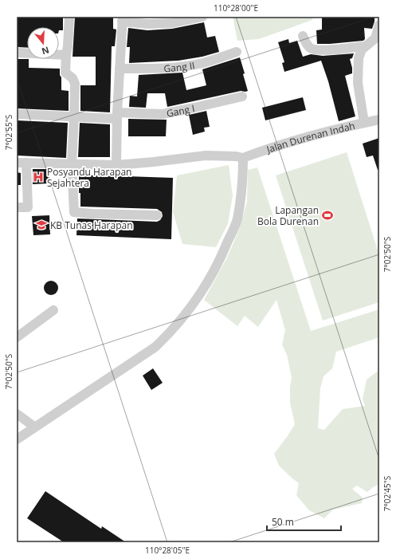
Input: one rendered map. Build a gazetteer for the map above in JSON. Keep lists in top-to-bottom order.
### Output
{
  "streets": {
    "street": ["Gang II", "Gang I", "Jalan Durenan Indah"]
  },
  "places": {
    "hospital": ["Posyandu Harapan Sejahtera"],
    "sports": ["Lapangan Bola Durenan"],
    "school or university": ["KB Tunas Harapan"]
  },
  "scale_bar": "50 m",
  "north": "bottom",
  "coordinates": [
    "110°28'00\"E",
    "7°02'55\"S",
    "7°02'50\"S",
    "7°02'45\"S",
    "110°28'05\"E"
  ]
}
